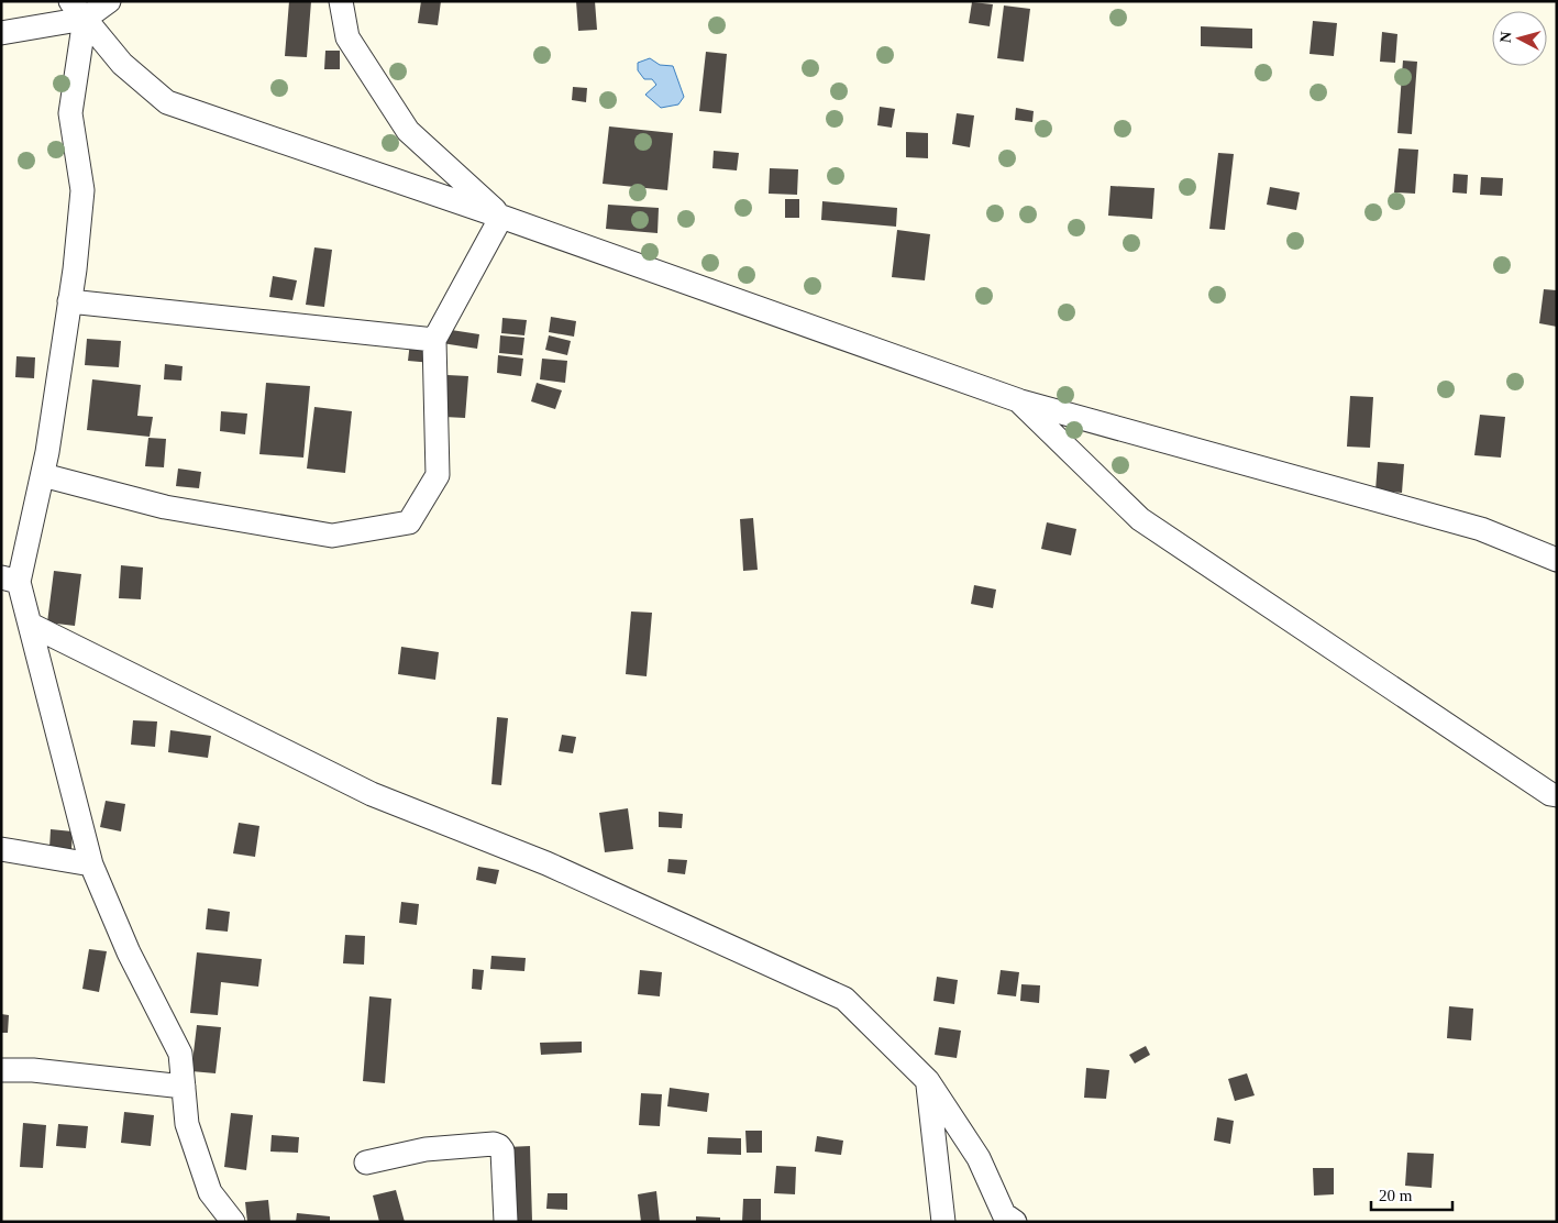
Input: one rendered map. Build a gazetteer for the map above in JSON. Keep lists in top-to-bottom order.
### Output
{
  "scale_bar": "20 m",
  "north": "left"
}
